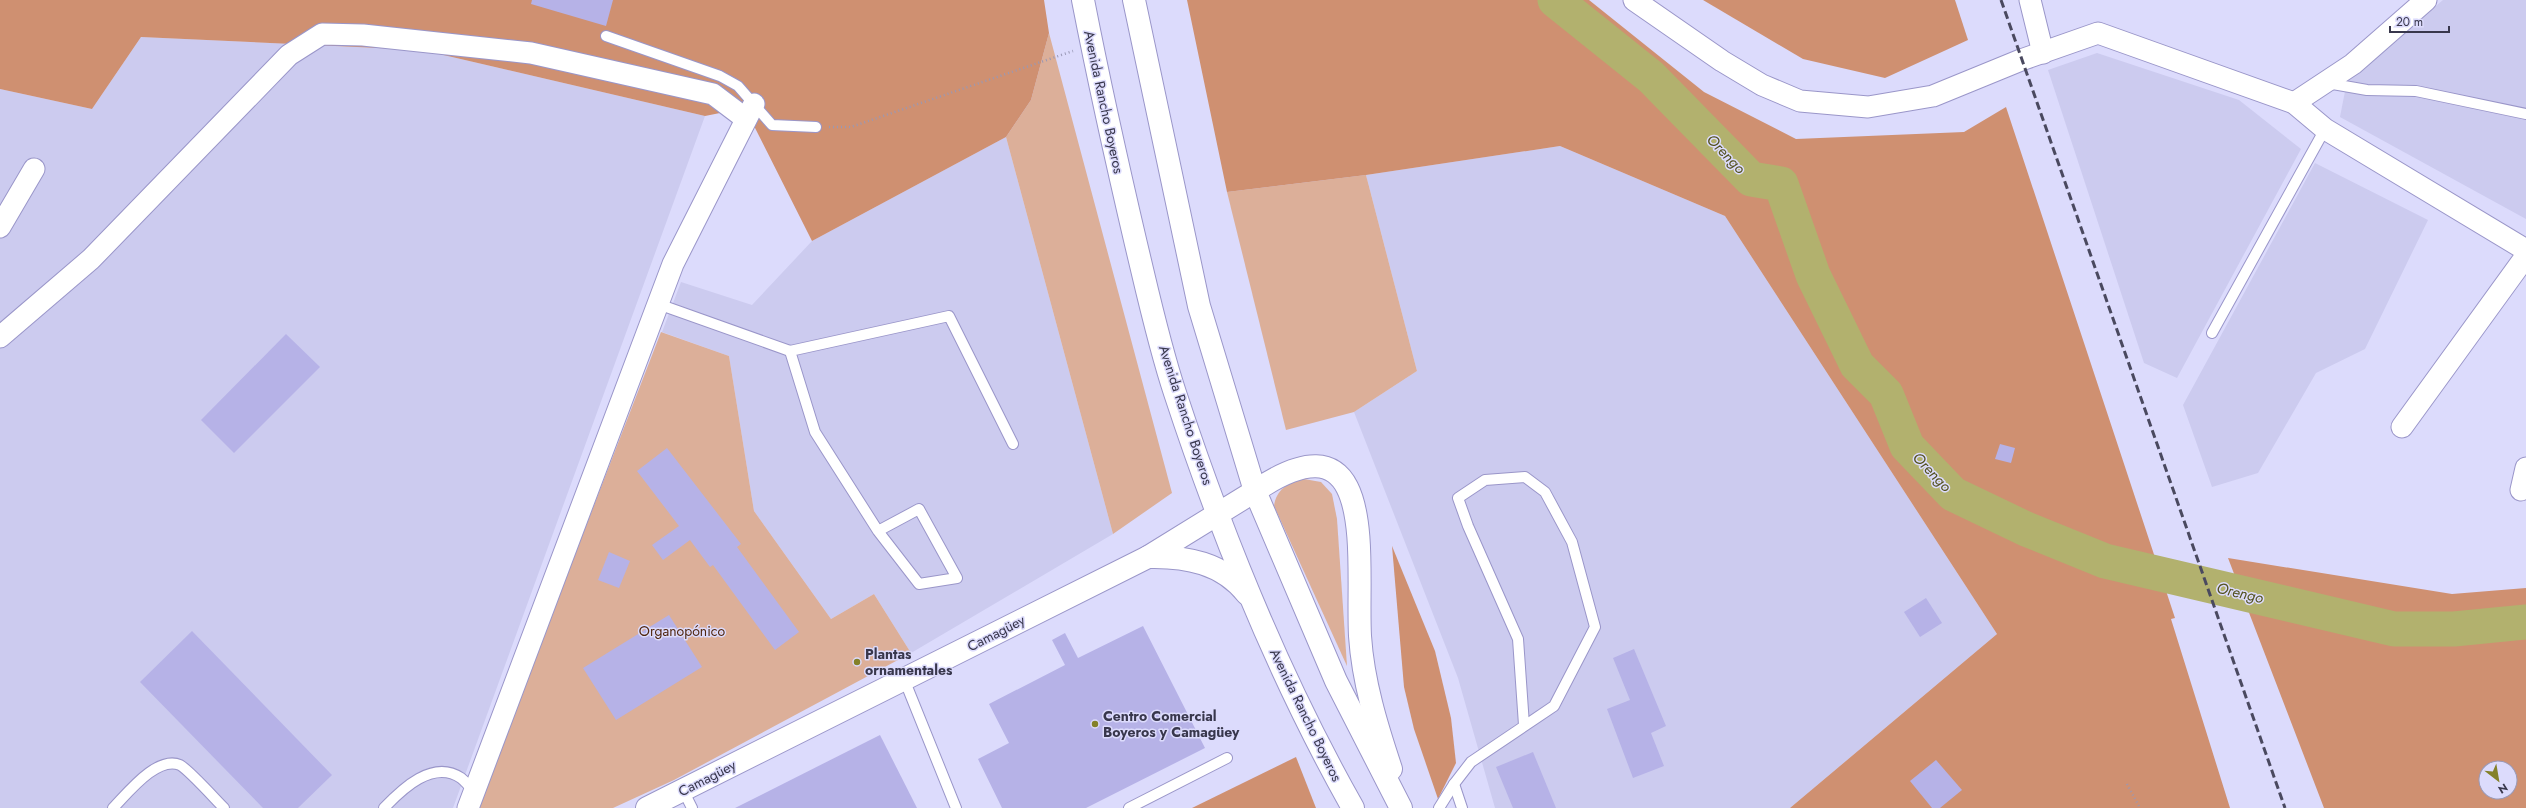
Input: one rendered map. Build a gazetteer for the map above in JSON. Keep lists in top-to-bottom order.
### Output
{
  "streets": {
    "main road": ["Avenida Rancho Boyeros", "Camagüey"]
  },
  "crossings": [
    ["Avenida Rancho Boyeros", "Camagüey"]
  ],
  "water": ["Orengo"],
  "parks": ["Organopónico"],
  "places": ["Plantas ornamentales", "Centro Comercial Boyeros y Camagüey"],
  "scale_bar": "20 m",
  "north": "bottom right"
}
